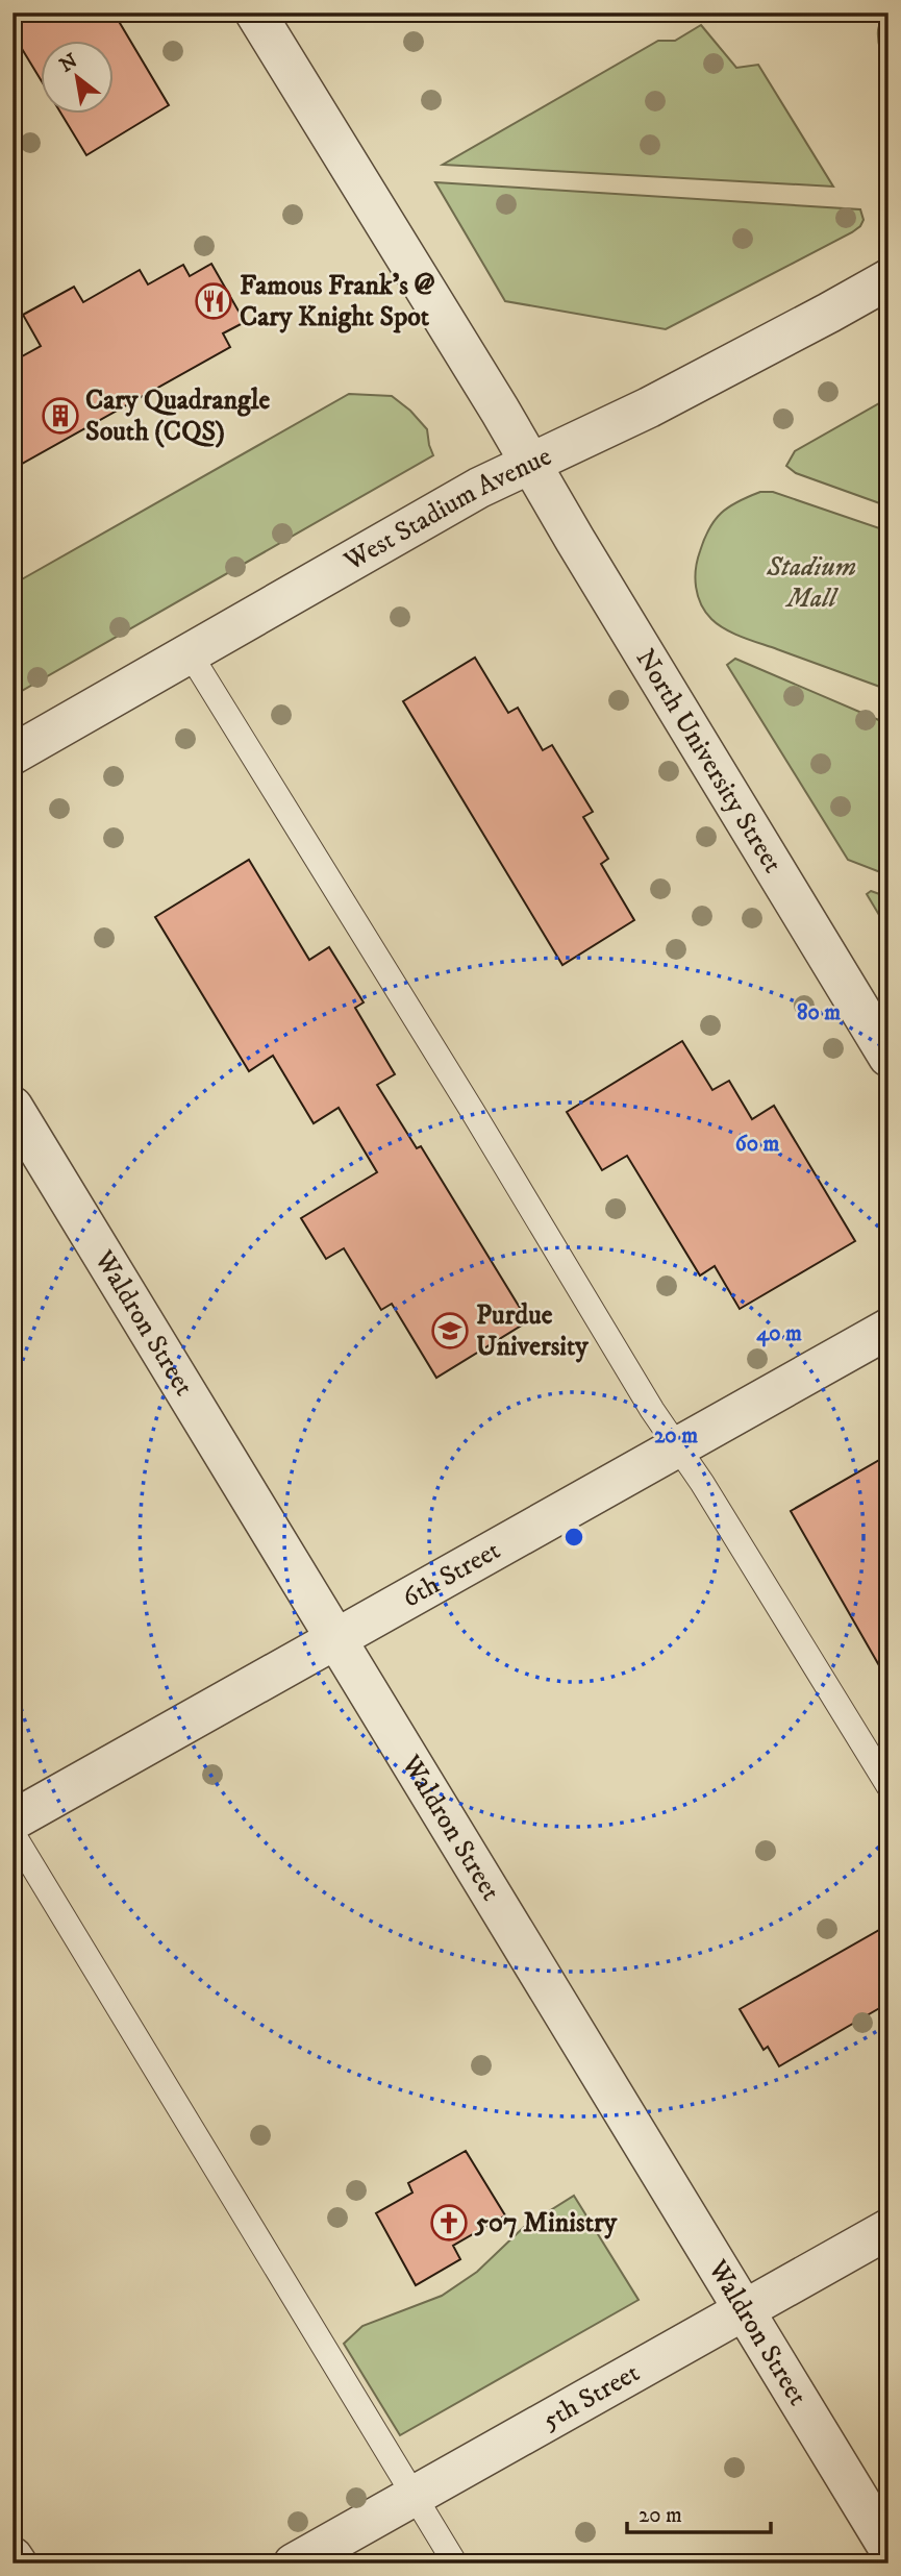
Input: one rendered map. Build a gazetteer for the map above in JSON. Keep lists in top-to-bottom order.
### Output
{
  "streets": {
    "street": [
      "West Stadium Avenue",
      "North University Street",
      "Waldron Street",
      "6th Street",
      "5th Street"
    ]
  },
  "crossings": [
    ["West Stadium Avenue", "North University Street"],
    ["Waldron Street", "6th Street"],
    ["Waldron Street", "5th Street"]
  ],
  "parks": ["Stadium Mall"],
  "places": {
    "restaurant": ["Famous Frank's @ Cary Knight Spot"],
    "building": ["Cary Quadrangle South (CQS)"],
    "school or university": ["Purdue University"],
    "church": ["507 Ministry"]
  },
  "scale_bar": "20 m",
  "north": "top left",
  "rings": [
    "80 m",
    "60 m",
    "40 m",
    "20 m"
  ]
}
